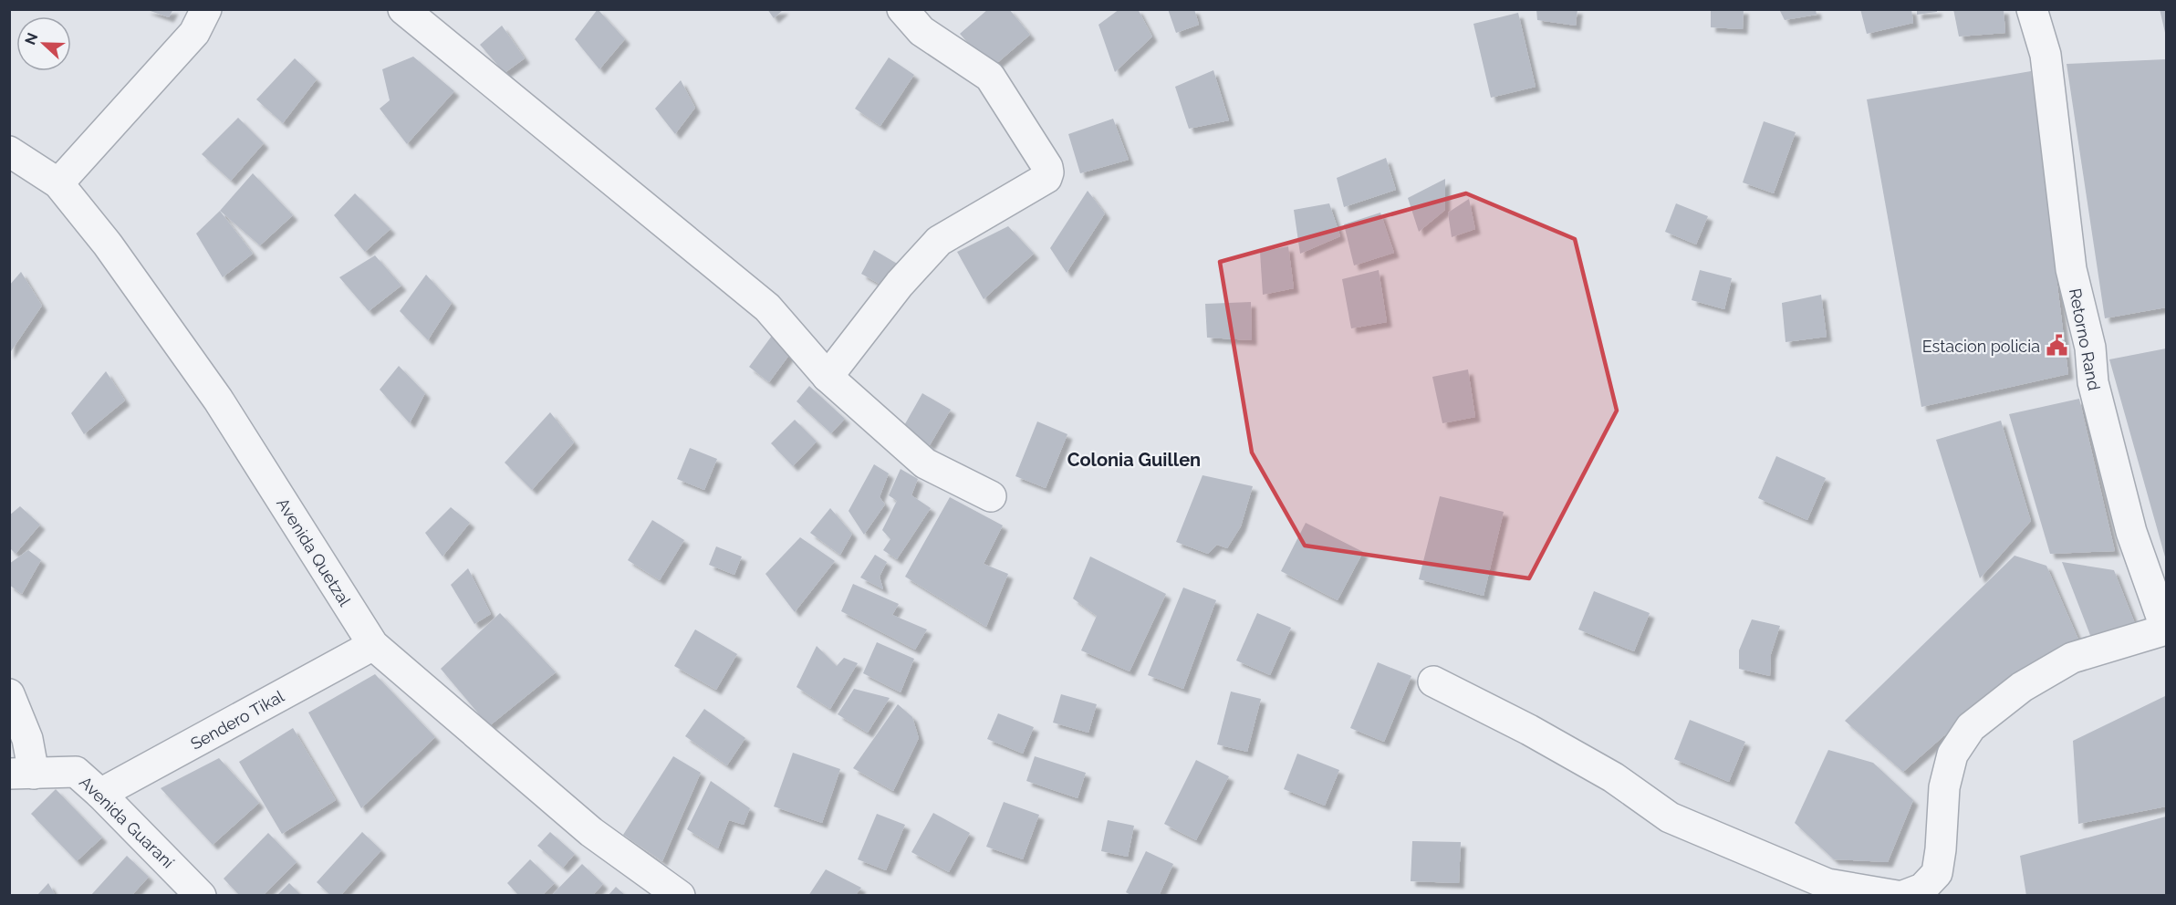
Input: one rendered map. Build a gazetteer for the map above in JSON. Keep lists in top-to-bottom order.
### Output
{
  "streets": {
    "street": [
      "Retorno Rand",
      "Avenida Quetzal",
      "Sendero Tikal",
      "Avenida Guaraní"
    ]
  },
  "crossings": [
    ["Avenida Quetzal", "Sendero Tikal"],
    ["Sendero Tikal", "Avenida Guaraní"]
  ],
  "districts": ["Colonia Guillen"],
  "places": {
    "public building": ["Estacion policia"]
  },
  "north": "left"
}
